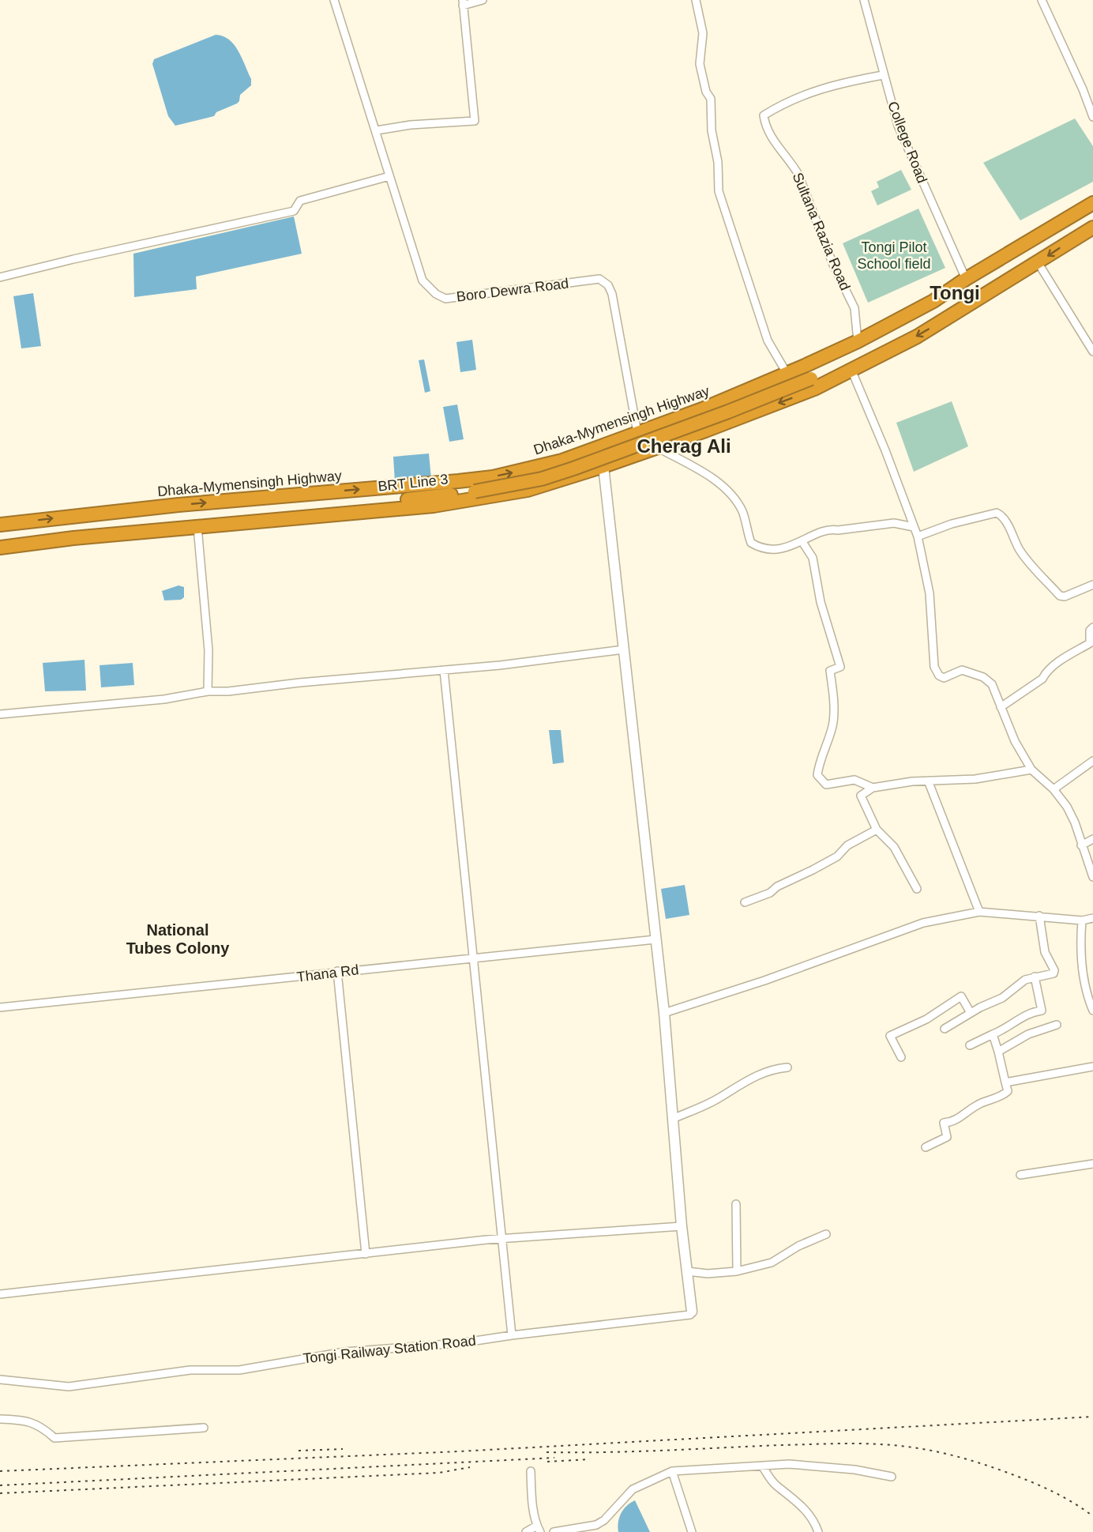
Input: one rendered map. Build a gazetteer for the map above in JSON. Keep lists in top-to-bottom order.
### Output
{
  "streets": {
    "highway": ["Dhaka-Mymensingh Highway", "BRT Line 3"],
    "street": [
      "College Road",
      "Sultana Razia Road",
      "Boro Dewra Road",
      "Thana Rd",
      "Tongi Railway Station Road"
    ]
  },
  "crossings": [
    ["College Road", "Sultana Razia Road"],
    ["College Road", "Dhaka-Mymensingh Highway"],
    ["Sultana Razia Road", "Dhaka-Mymensingh Highway"],
    ["Boro Dewra Road", "Dhaka-Mymensingh Highway"]
  ],
  "districts": ["Tongi", "Cherag Ali", "National Tubes Colony"],
  "parks": ["Tongi Pilot School field"]
}
